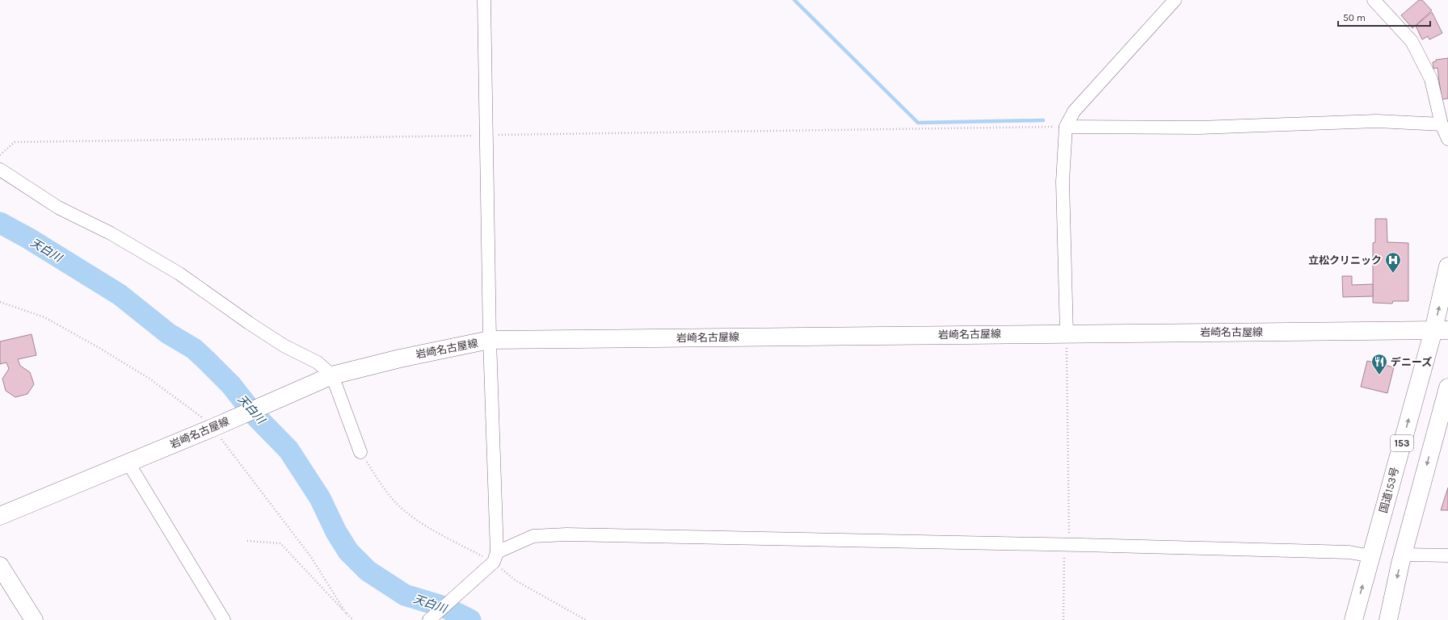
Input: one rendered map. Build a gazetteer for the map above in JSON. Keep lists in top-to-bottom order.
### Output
{
  "streets": {
    "main road": ["岩崎名古屋線", "153", "国道153号"]
  },
  "crossings": [
    ["岩崎名古屋線", "国道153号"]
  ],
  "water": ["天白川"],
  "places": {
    "hospital": ["立松クリニック"],
    "restaurant": ["デニーズ"]
  },
  "scale_bar": "50 m"
}
